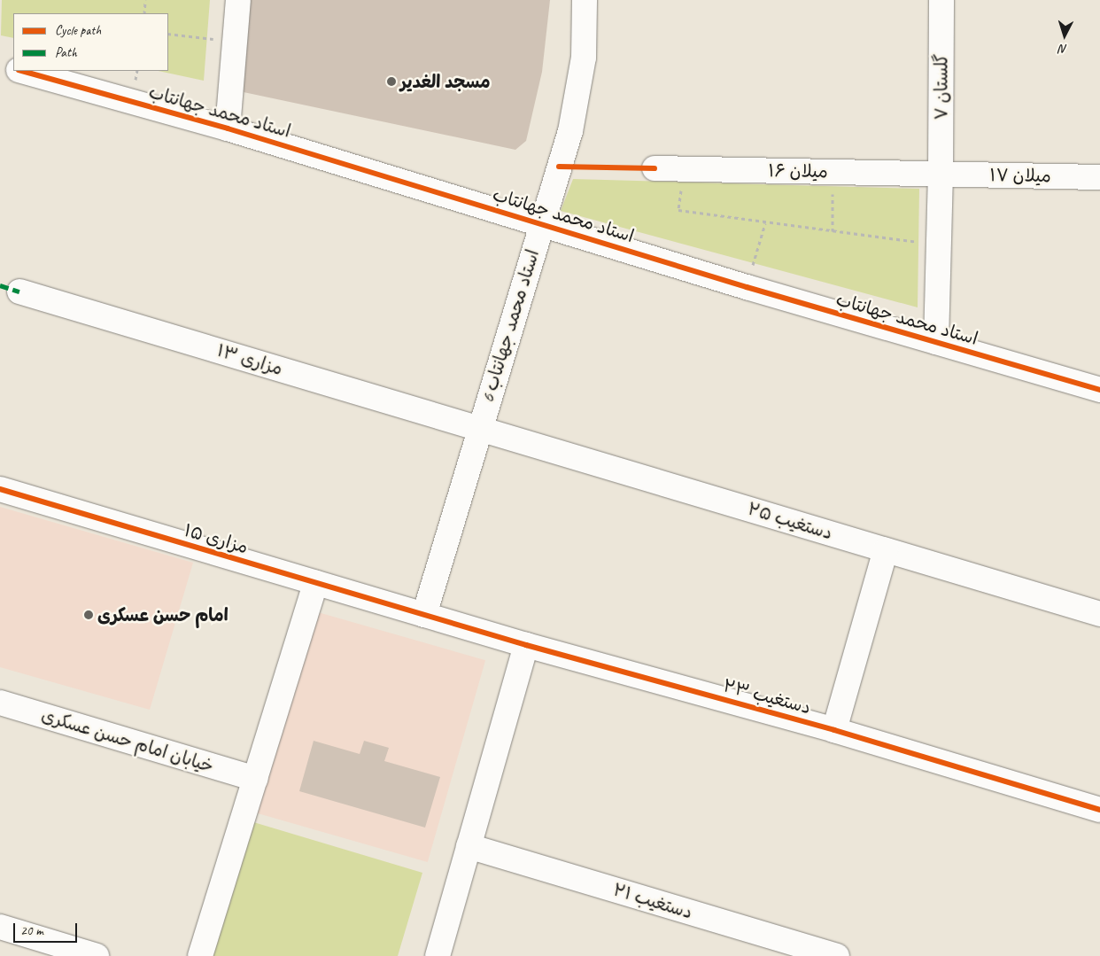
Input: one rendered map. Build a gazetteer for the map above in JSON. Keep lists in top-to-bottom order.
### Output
{
  "streets": {
    "street": [
      "گلستان ۷",
      "استاد محمد جهانتاب",
      "میلان ۱۶",
      "میلان ۱۷",
      "استاد محمد جهانتاب 6",
      "مزاری ۱۳",
      "دستغیب ۲۵",
      "مزاری ۱۵",
      "دستغیب ۲۳",
      "خیابان امام حسن عسکری",
      "دستغیب ۲۱"
    ]
  },
  "crossings": [
    ["گلستان ۷", "استاد محمد جهانتاب"],
    ["گلستان ۷", "میلان ۱۶"],
    ["گلستان ۷", "میلان ۱۷"],
    ["استاد محمد جهانتاب", "استاد محمد جهانتاب 6"],
    ["میلان ۱۶", "میلان ۱۷"],
    ["استاد محمد جهانتاب 6", "مزاری ۱۳"],
    ["استاد محمد جهانتاب 6", "دستغیب ۲۵"],
    ["استاد محمد جهانتاب 6", "مزاری ۱۵"],
    ["استاد محمد جهانتاب 6", "دستغیب ۲۳"],
    ["مزاری ۱۳", "دستغیب ۲۵"],
    ["مزاری ۱۵", "دستغیب ۲۳"]
  ],
  "places": ["مسجد الغدیر", "امام حسن عسکری"],
  "legend": ["Cycle path", "Path"],
  "scale_bar": "20 m",
  "north": "bottom"
}
